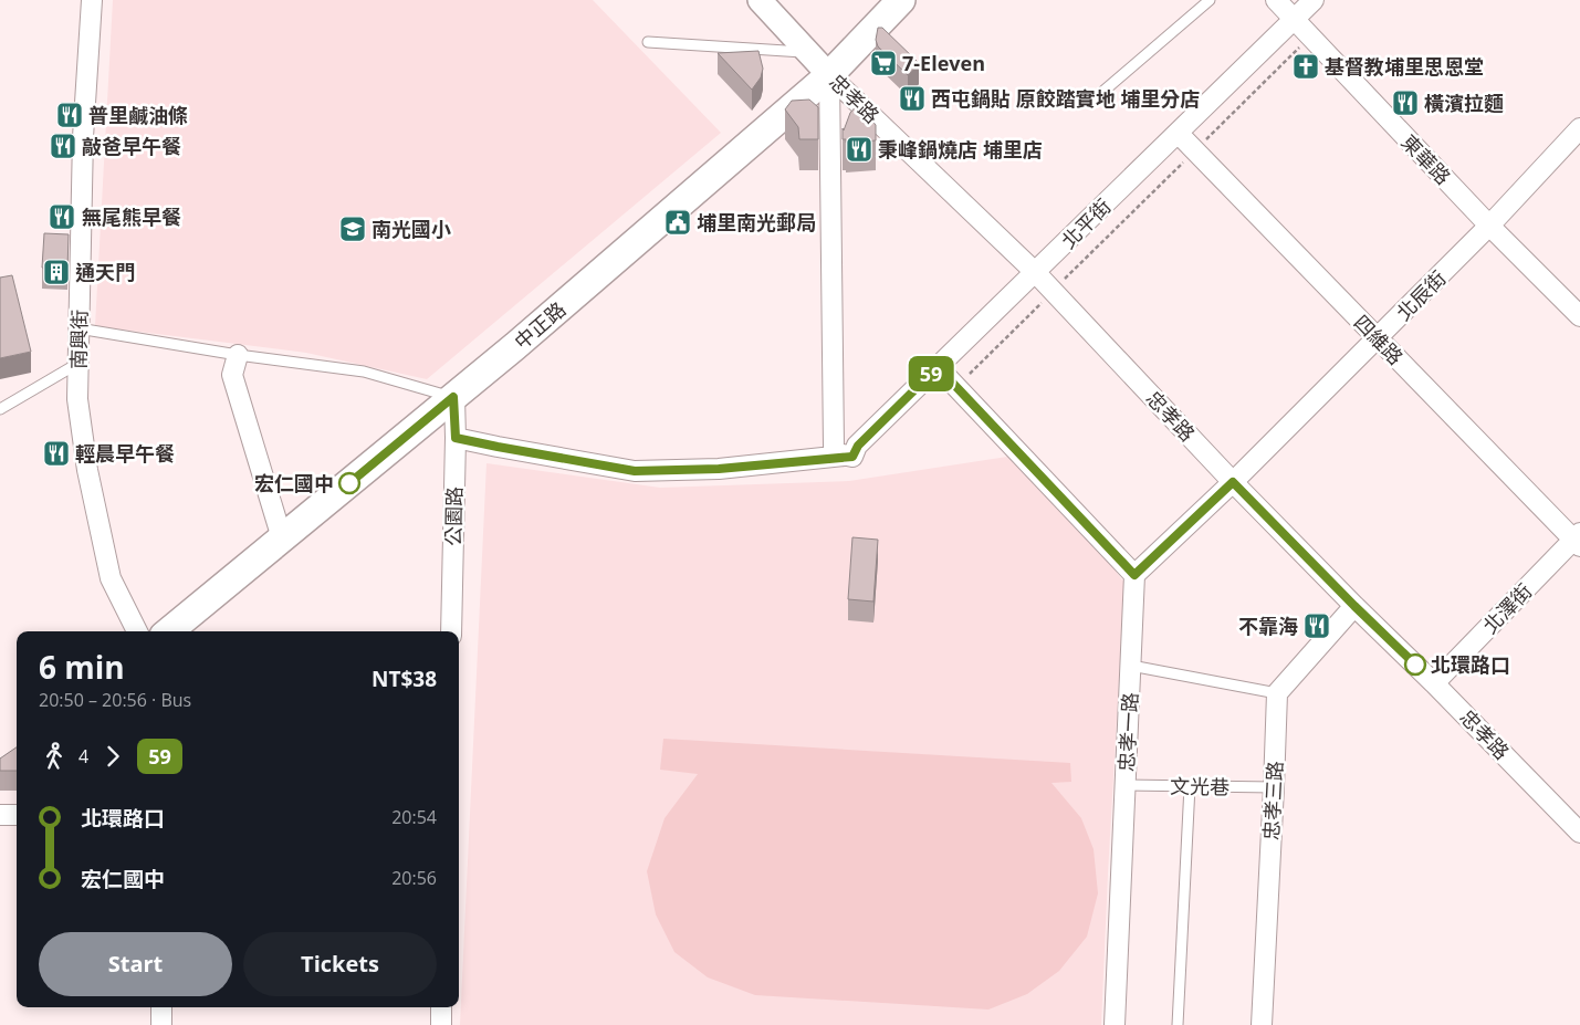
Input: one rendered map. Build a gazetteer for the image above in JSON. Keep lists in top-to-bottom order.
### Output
{
  "streets": {
    "main road": ["中正路"],
    "street": [
      "忠孝路",
      "東華路",
      "北平街",
      "北辰街",
      "南興街",
      "四維路",
      "公園路",
      "北澤街",
      "忠孝一路",
      "忠孝三路"
    ],
    "lane": ["文光巷"]
  },
  "crossings": [
    ["忠孝路", "北平街"],
    ["忠孝路", "北辰街"],
    ["忠孝路", "中正路"],
    ["忠孝路", "北澤街"],
    ["東華路", "北平街"],
    ["東華路", "北辰街"],
    ["北平街", "四維路"],
    ["北辰街", "四維路"],
    ["中正路", "公園路"],
    ["四維路", "北澤街"],
    ["忠孝一路", "文光巷"],
    ["文光巷", "忠孝三路"]
  ],
  "places": {
    "supermarket": ["7-Eleven"],
    "church": ["基督教埔里思恩堂"],
    "restaurant": [
      "西屯鍋貼 原餃踏實地 埔里分店",
      "橫濱拉麵",
      "普里鹹油條",
      "敲爸早午餐",
      "秉峰鍋燒店 埔里店",
      "無尾熊早餐",
      "輕晨早午餐",
      "不靠海"
    ],
    "public building": ["埔里南光郵局"],
    "school or university": ["南光國小"],
    "building": ["通天門"],
    "other": ["宏仁國中", "北環路口"]
  },
  "lines": ["bus line 59"],
  "page": {
    "on_map": "59",
    "heading": ["6 min", "20:50 – 20:56 · Bus", "NT$38"],
    "legs": ["4", "59"],
    "list": [
      {
        "name": "北環路口",
        "value": "20:54"
      },
      {
        "name": "宏仁國中",
        "value": "20:56"
      }
    ],
    "buttons": ["Start", "Tickets"]
  }
}
